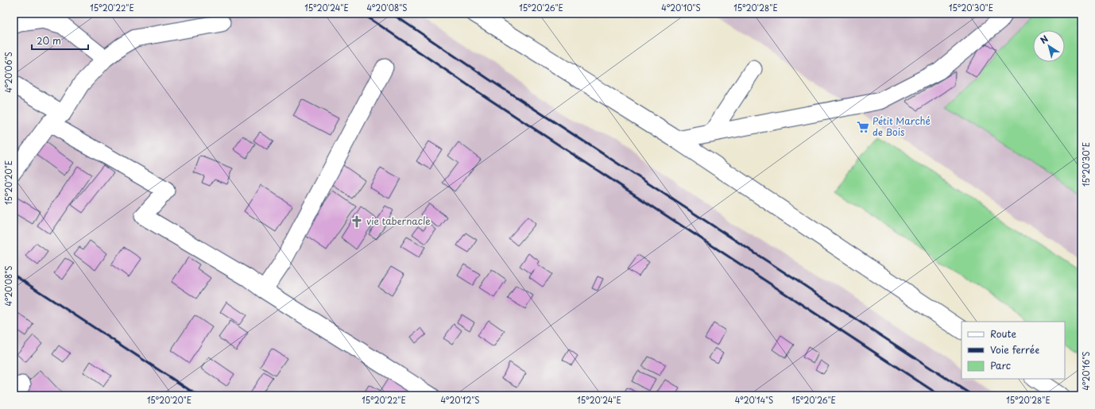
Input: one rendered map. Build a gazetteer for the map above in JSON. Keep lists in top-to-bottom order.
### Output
{
  "places": {
    "supermarket": ["Pétit Marché de Bois"],
    "church": ["vie tabernacle"]
  },
  "legend": ["Route", "Voie ferrée", "Parc"],
  "scale_bar": "20 m",
  "north": "top left",
  "coordinates": [
    "15°20'22\"E",
    "15°20'24\"E",
    "4°20'08\"S",
    "15°20'26\"E",
    "4°20'10\"S",
    "15°20'28\"E",
    "15°20'30\"E",
    "4°20'06\"S",
    "15°20'20\"E",
    "4°20'16\"S",
    "4°20'12\"S",
    "4°20'14\"S"
  ]
}
